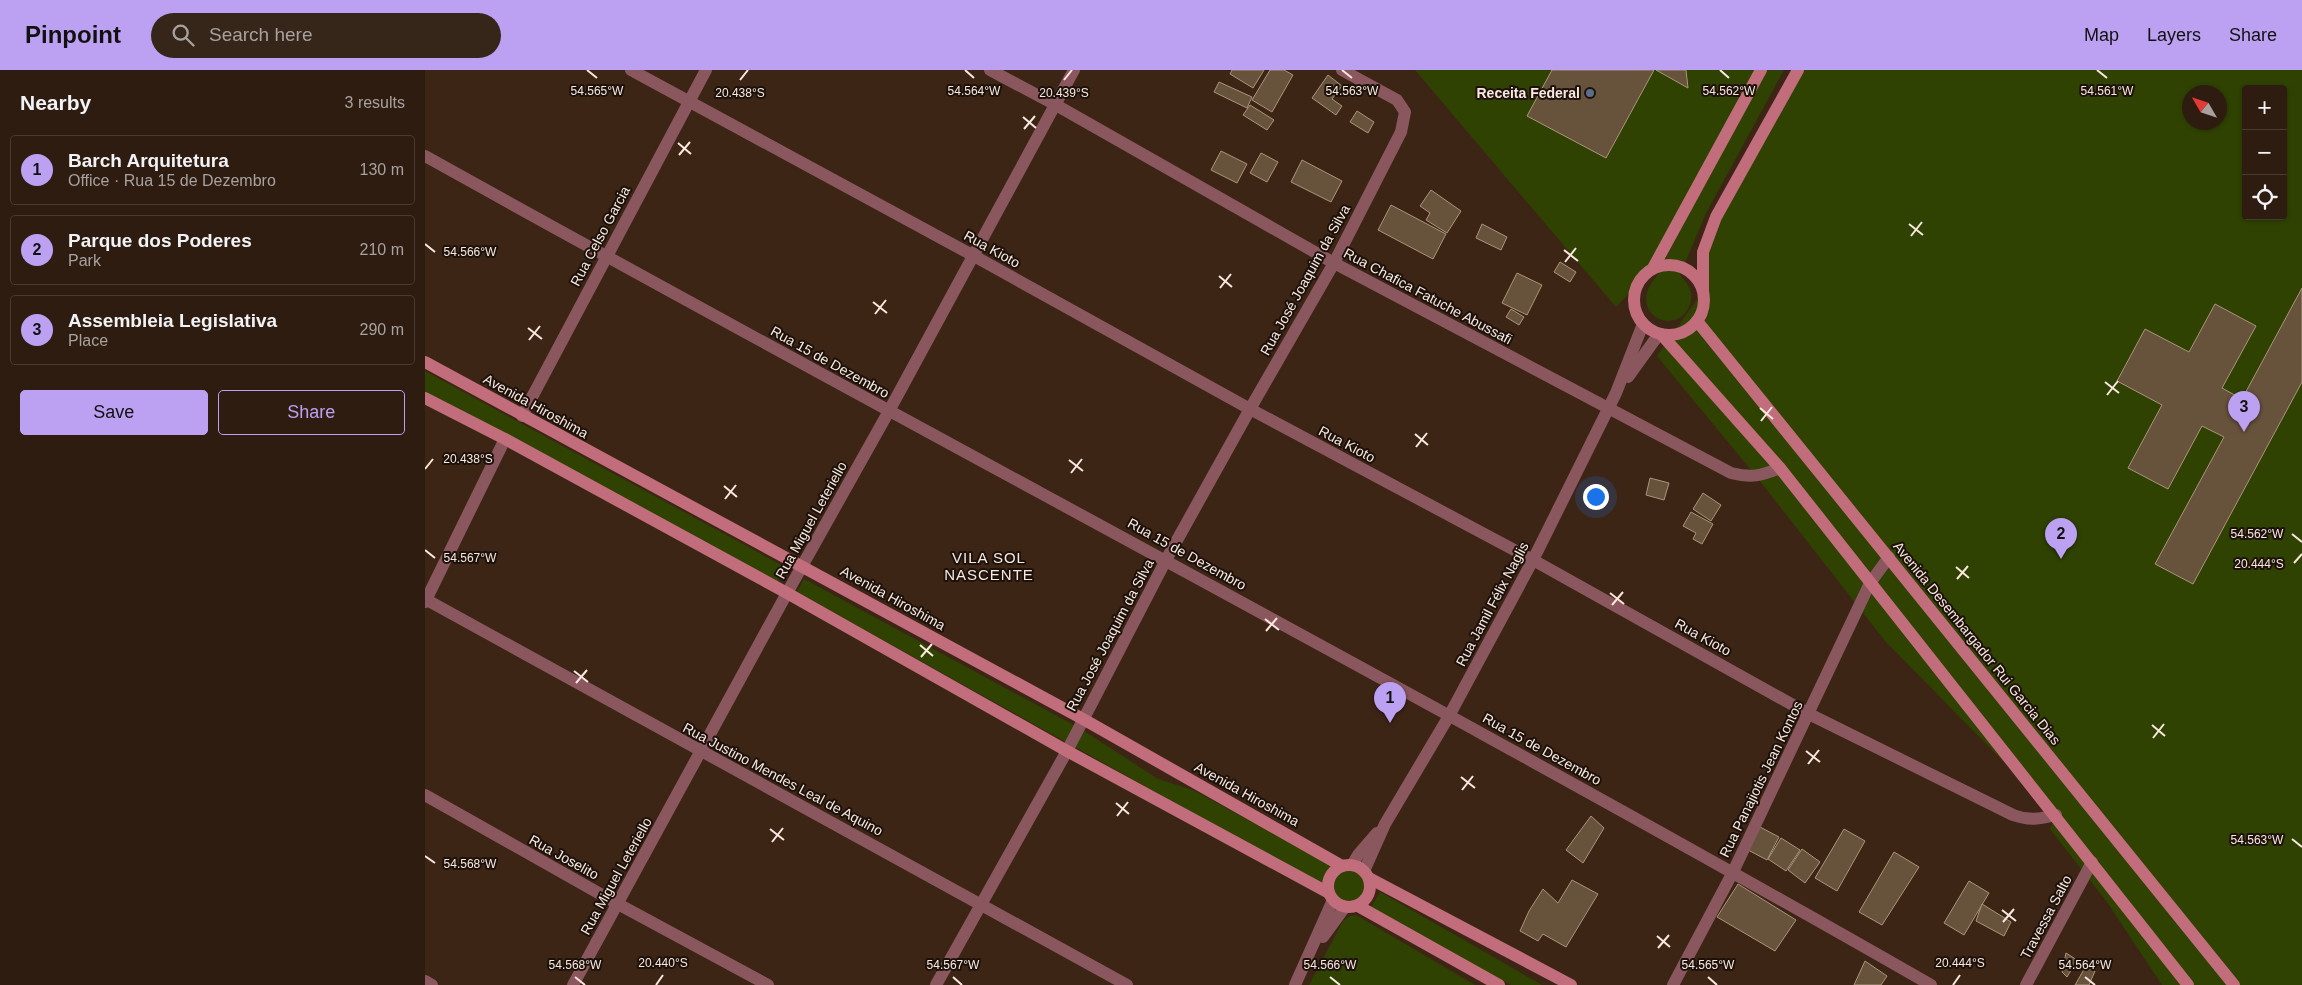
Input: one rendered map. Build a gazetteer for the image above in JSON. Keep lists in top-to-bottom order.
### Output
{
  "streets": {
    "main road": ["Avenida Hiroshima", "Avenida Desembargador Rui Garcia Dias"],
    "street": [
      "Rua Celso Garcia",
      "Rua Kioto",
      "Rua José Joaquim da Silva",
      "Rua Chafica Fatuche Abussafi",
      "Rua 15 de Dezembro",
      "Rua Miguel Leteriello",
      "Rua Jamil Félix Naglis",
      "Rua Justino Mendes Leal de Aquino",
      "Rua Panajiotis Jean Kontos",
      "Rua Joselito",
      "Travessa Salto"
    ]
  },
  "crossings": [
    ["Rua Celso Garcia", "Rua Kioto"],
    ["Rua Celso Garcia", "Rua 15 de Dezembro"],
    ["Rua Celso Garcia", "Avenida Hiroshima"],
    ["Rua Kioto", "Rua José Joaquim da Silva"],
    ["Rua Kioto", "Rua Miguel Leteriello"],
    ["Rua Kioto", "Rua Jamil Félix Naglis"],
    ["Rua Kioto", "Rua Panajiotis Jean Kontos"],
    ["Rua José Joaquim da Silva", "Rua Chafica Fatuche Abussafi"],
    ["Rua José Joaquim da Silva", "Rua 15 de Dezembro"],
    ["Rua José Joaquim da Silva", "Avenida Hiroshima"],
    ["Rua José Joaquim da Silva", "Rua Justino Mendes Leal de Aquino"],
    ["Rua Chafica Fatuche Abussafi", "Rua Miguel Leteriello"],
    ["Rua Chafica Fatuche Abussafi", "Rua Jamil Félix Naglis"],
    ["Rua 15 de Dezembro", "Rua Miguel Leteriello"],
    ["Rua 15 de Dezembro", "Rua Jamil Félix Naglis"],
    ["Rua 15 de Dezembro", "Rua Panajiotis Jean Kontos"],
    ["Avenida Hiroshima", "Rua Miguel Leteriello"],
    ["Avenida Hiroshima", "Rua Jamil Félix Naglis"],
    ["Rua Miguel Leteriello", "Rua Justino Mendes Leal de Aquino"],
    ["Rua Miguel Leteriello", "Rua Joselito"],
    ["Rua Jamil Félix Naglis", "Avenida Desembargador Rui Garcia Dias"],
    ["Avenida Desembargador Rui Garcia Dias", "Rua Panajiotis Jean Kontos"]
  ],
  "districts": ["VILA SOL NASCENTE"],
  "places": ["Receita Federal"],
  "north": "top left",
  "page": {
    "header": "Pinpoint",
    "search": "Search here",
    "nav": ["Map", "Layers", "Share"],
    "heading": ["Nearby", "3 results"],
    "map_buttons": ["+", "−"],
    "list": [
      {
        "mark": "1",
        "name": "Barch Arquitetura",
        "note": "Office · Rua 15 de Dezembro",
        "value": "130 m"
      },
      {
        "mark": "2",
        "name": "Parque dos Poderes",
        "note": "Park",
        "value": "210 m"
      },
      {
        "mark": "3",
        "name": "Assembleia Legislativa",
        "note": "Place",
        "value": "290 m"
      }
    ],
    "buttons": ["Save", "Share"],
    "pins": ["3", "2", "1"]
  },
  "coordinates": [
    "54.565°W",
    "54.564°W",
    "54.563°W",
    "54.562°W",
    "54.561°W",
    "20.438°S",
    "20.439°S",
    "54.566°W",
    "54.567°W",
    "20.444°S",
    "54.568°W",
    "20.440°S"
  ]
}
